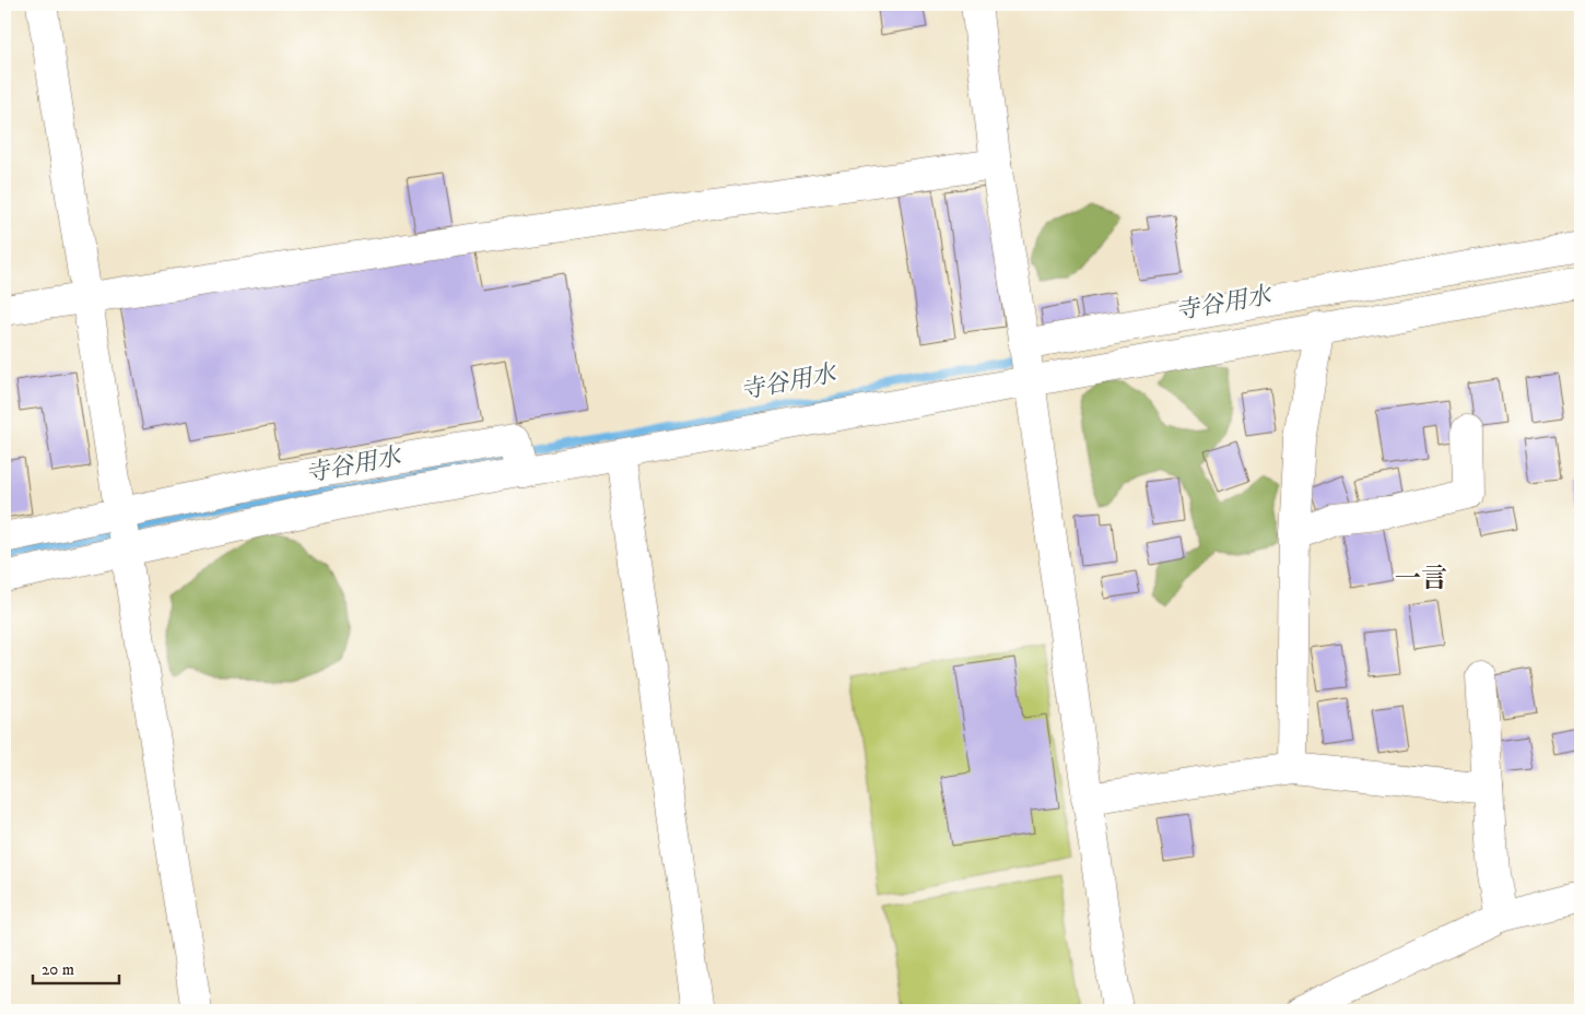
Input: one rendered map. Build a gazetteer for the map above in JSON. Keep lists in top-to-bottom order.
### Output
{
  "districts": ["一言"],
  "water": ["寺谷用水"],
  "scale_bar": "20 m"
}
